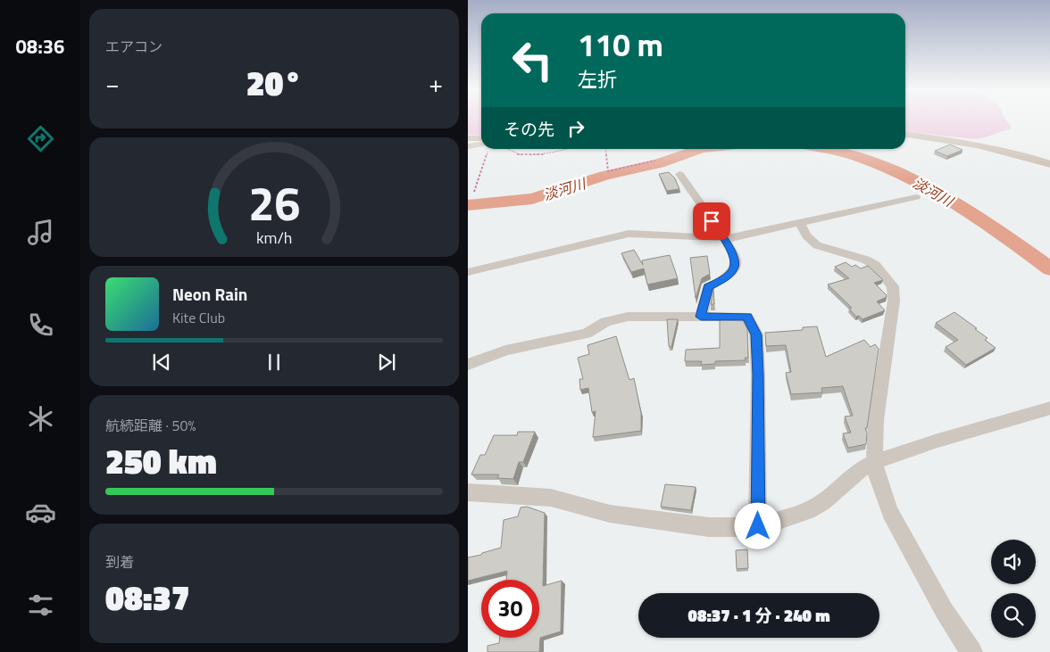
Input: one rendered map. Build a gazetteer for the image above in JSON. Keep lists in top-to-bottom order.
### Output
{
  "water": ["淡河川"],
  "page": {
    "tabs": "08:36",
    "tile": [
      "エアコン",
      ["航続距離 · 50%", "250 km"],
      ["到着", "08:37"]
    ],
    "turn": ["110 m", "左折"],
    "heat": ["−", "20°", "+"],
    "then": "その先",
    "song": ["Neon Rain", "Kite Club"],
    "limit": "30",
    "trip": "08:37 · 1 分 · 240 m",
    "gauge": ["26", "km/h"]
  }
}
